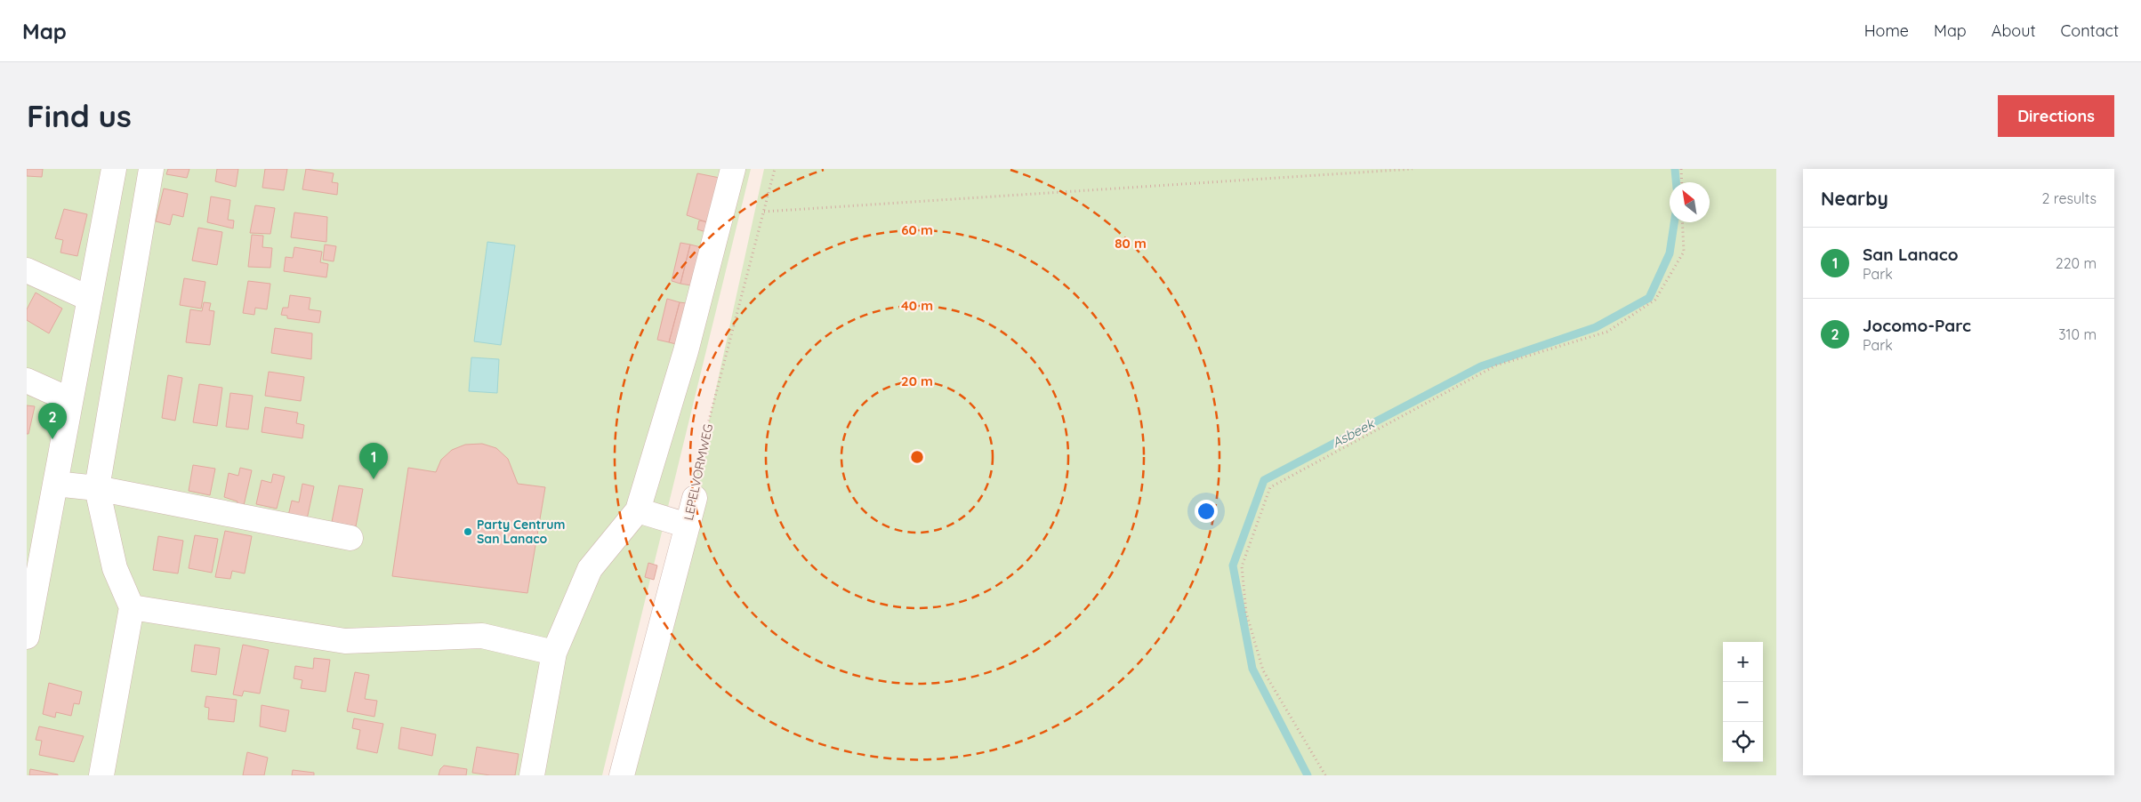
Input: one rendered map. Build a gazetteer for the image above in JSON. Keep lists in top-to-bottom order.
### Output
{
  "streets": {
    "street": ["LEPELVORMWEG"]
  },
  "water": ["Asbeek"],
  "places": ["Party Centrum San Lanaco"],
  "north": "top left",
  "page": {
    "header": "Map",
    "nav": [
      "Home",
      "Map",
      "About",
      "Contact"
    ],
    "buttons": "Directions",
    "title": "Find us",
    "heading": ["Nearby", "2 results"],
    "list": [
      {
        "mark": "1",
        "name": "San Lanaco",
        "note": "Park",
        "value": "220 m"
      },
      {
        "mark": "2",
        "name": "Jocomo-Parc",
        "note": "Park",
        "value": "310 m"
      }
    ],
    "pins": ["2", "1"],
    "map_buttons": ["+", "−"]
  },
  "rings": [
    "60 m",
    "80 m",
    "40 m",
    "20 m"
  ]
}
